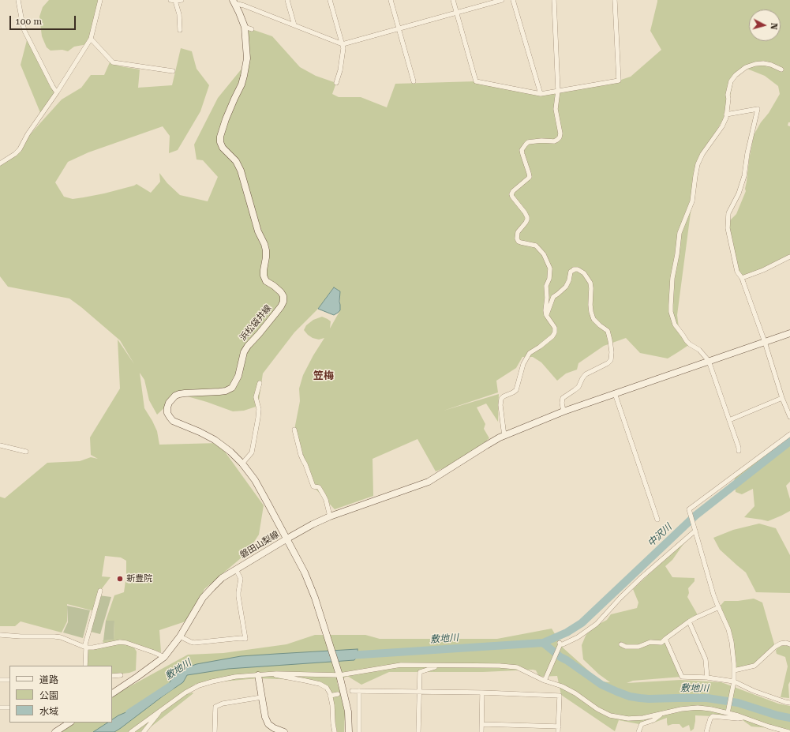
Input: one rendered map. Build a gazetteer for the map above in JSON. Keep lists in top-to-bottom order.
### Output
{
  "streets": {
    "main road": ["浜松袋井線", "磐田山梨線"]
  },
  "crossings": [
    ["浜松袋井線", "磐田山梨線"]
  ],
  "districts": ["笠梅"],
  "water": ["中沢川", "敷地川"],
  "places": ["新豊院"],
  "legend": ["道路", "公園", "水域"],
  "scale_bar": "100 m",
  "north": "right"
}
